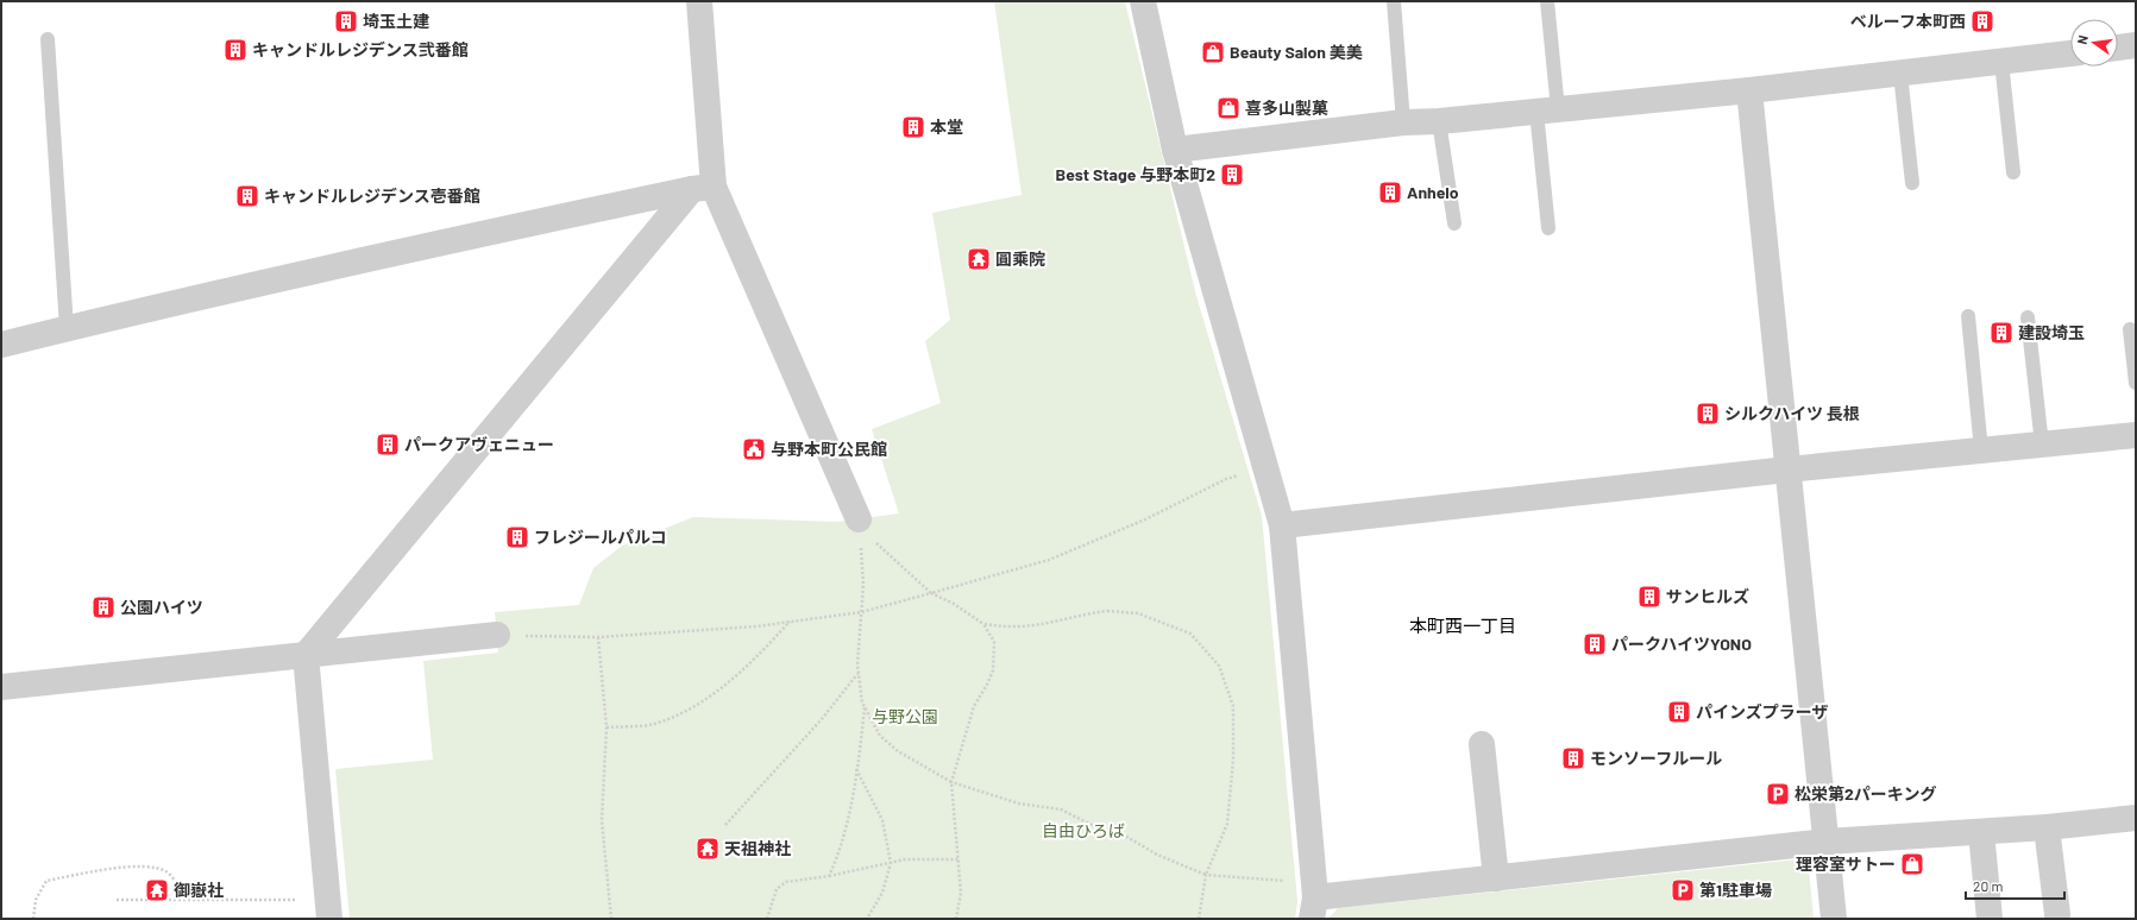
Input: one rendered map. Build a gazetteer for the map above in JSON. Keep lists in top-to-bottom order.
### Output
{
  "districts": ["本町西一丁目"],
  "parks": ["与野公園", "自由ひろば"],
  "places": {
    "building": [
      "埼玉土建",
      "ベルーフ本町西",
      "キャンドルレジデンス弐番館",
      "本堂",
      "Best Stage 与野本町2",
      "Anhelo",
      "キャンドルレジデンス壱番館",
      "建設埼玉",
      "シルクハイツ 長根",
      "パークアヴェニュー",
      "フレジールパルコ",
      "サンヒルズ",
      "公園ハイツ",
      "パークハイツYONO",
      "パインズプラーザ",
      "モンソーフルール"
    ],
    "shop": ["Beauty Salon 美美", "喜多山製菓", "理容室サトー"],
    "temple": ["圓乘院", "天祖神社", "御嶽社"],
    "public building": ["与野本町公民館"],
    "parking": ["松栄第2パーキング", "第1駐車場"]
  },
  "scale_bar": "20 m",
  "north": "left"
}
